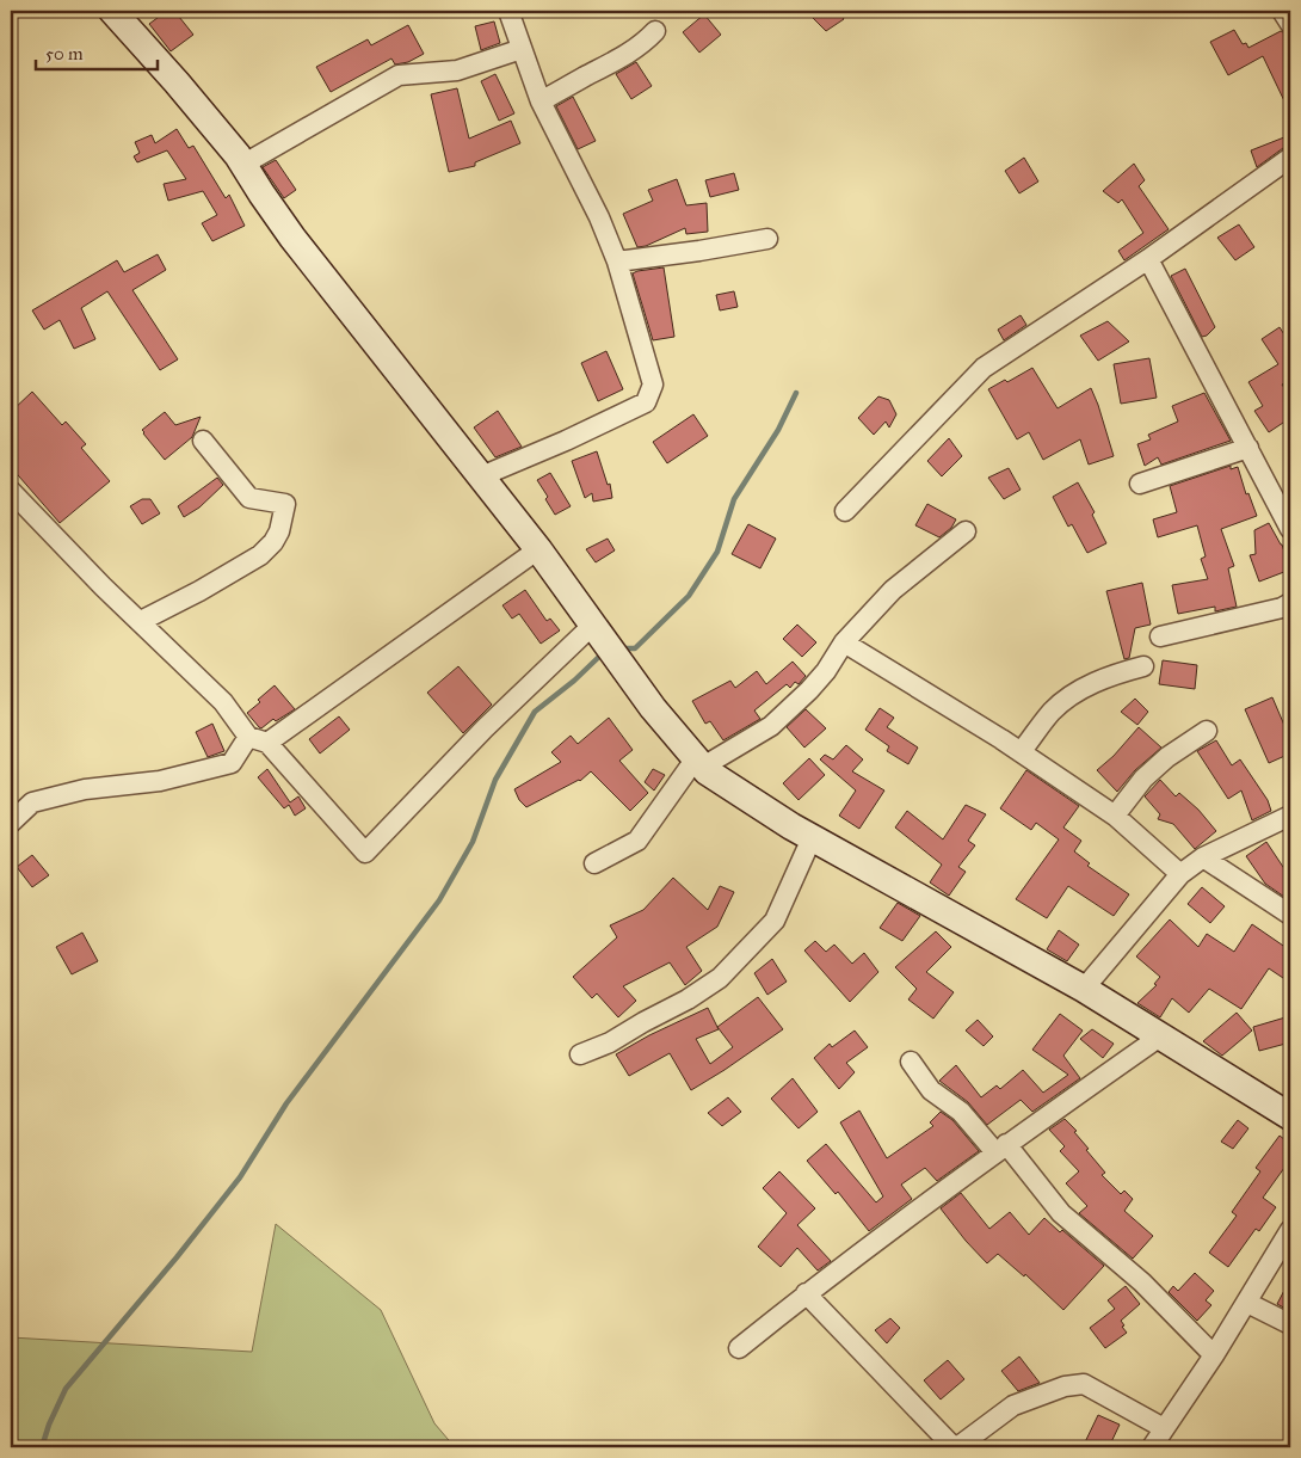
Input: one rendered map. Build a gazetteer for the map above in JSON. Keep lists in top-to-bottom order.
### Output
{
  "scale_bar": "50 m"
}
